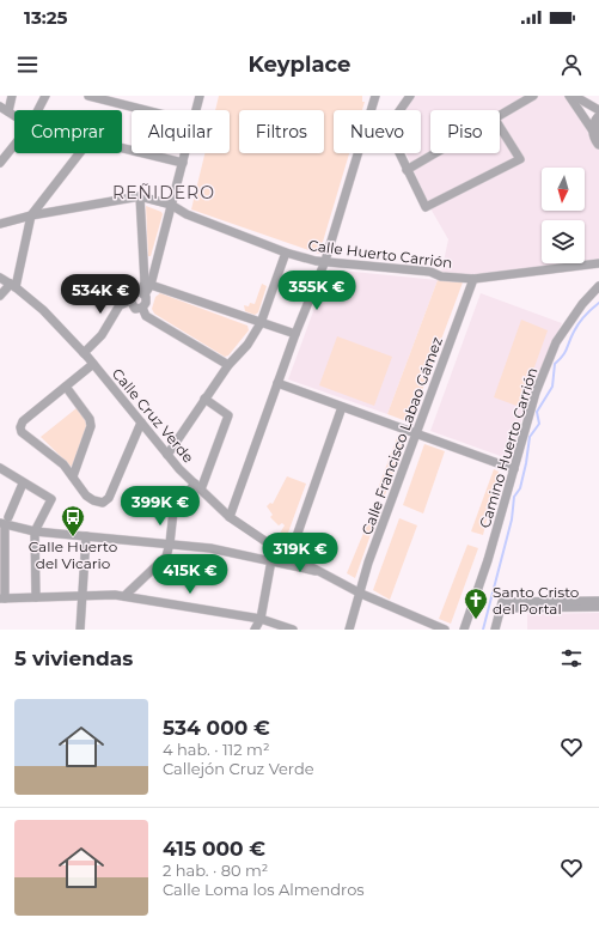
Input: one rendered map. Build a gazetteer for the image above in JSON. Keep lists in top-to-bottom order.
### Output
{
  "streets": {
    "street": [
      "Calle Huerto Carrión",
      "Calle Cruz Verde",
      "Calle Francisco Labao Gámez",
      "Camino Huerto Carrión"
    ]
  },
  "crossings": [
    ["Calle Huerto Carrión", "Calle Francisco Labao Gámez"],
    ["Calle Cruz Verde", "Calle Francisco Labao Gámez"]
  ],
  "districts": ["REÑIDERO"],
  "places": {
    "bus stop": ["Calle Huerto del Vicario"],
    "church": ["Santo Cristo del Portal"]
  },
  "north": "bottom",
  "page": {
    "status": "13:25",
    "header": "Keyplace",
    "chip": [
      "Comprar",
      "Alquilar",
      "Filtros",
      "Nuevo",
      "Piso"
    ],
    "price": [
      "355K €",
      "534K €",
      "399K €",
      "319K €",
      "415K €"
    ],
    "heading": "5 viviendas",
    "list": [
      {
        "name": "534 000 €",
        "note": "4 hab. · 112 m² · Callejón Cruz Verde"
      },
      {
        "name": "415 000 €",
        "note": "2 hab. · 80 m² · Calle Loma los Almendros"
      }
    ]
  }
}
